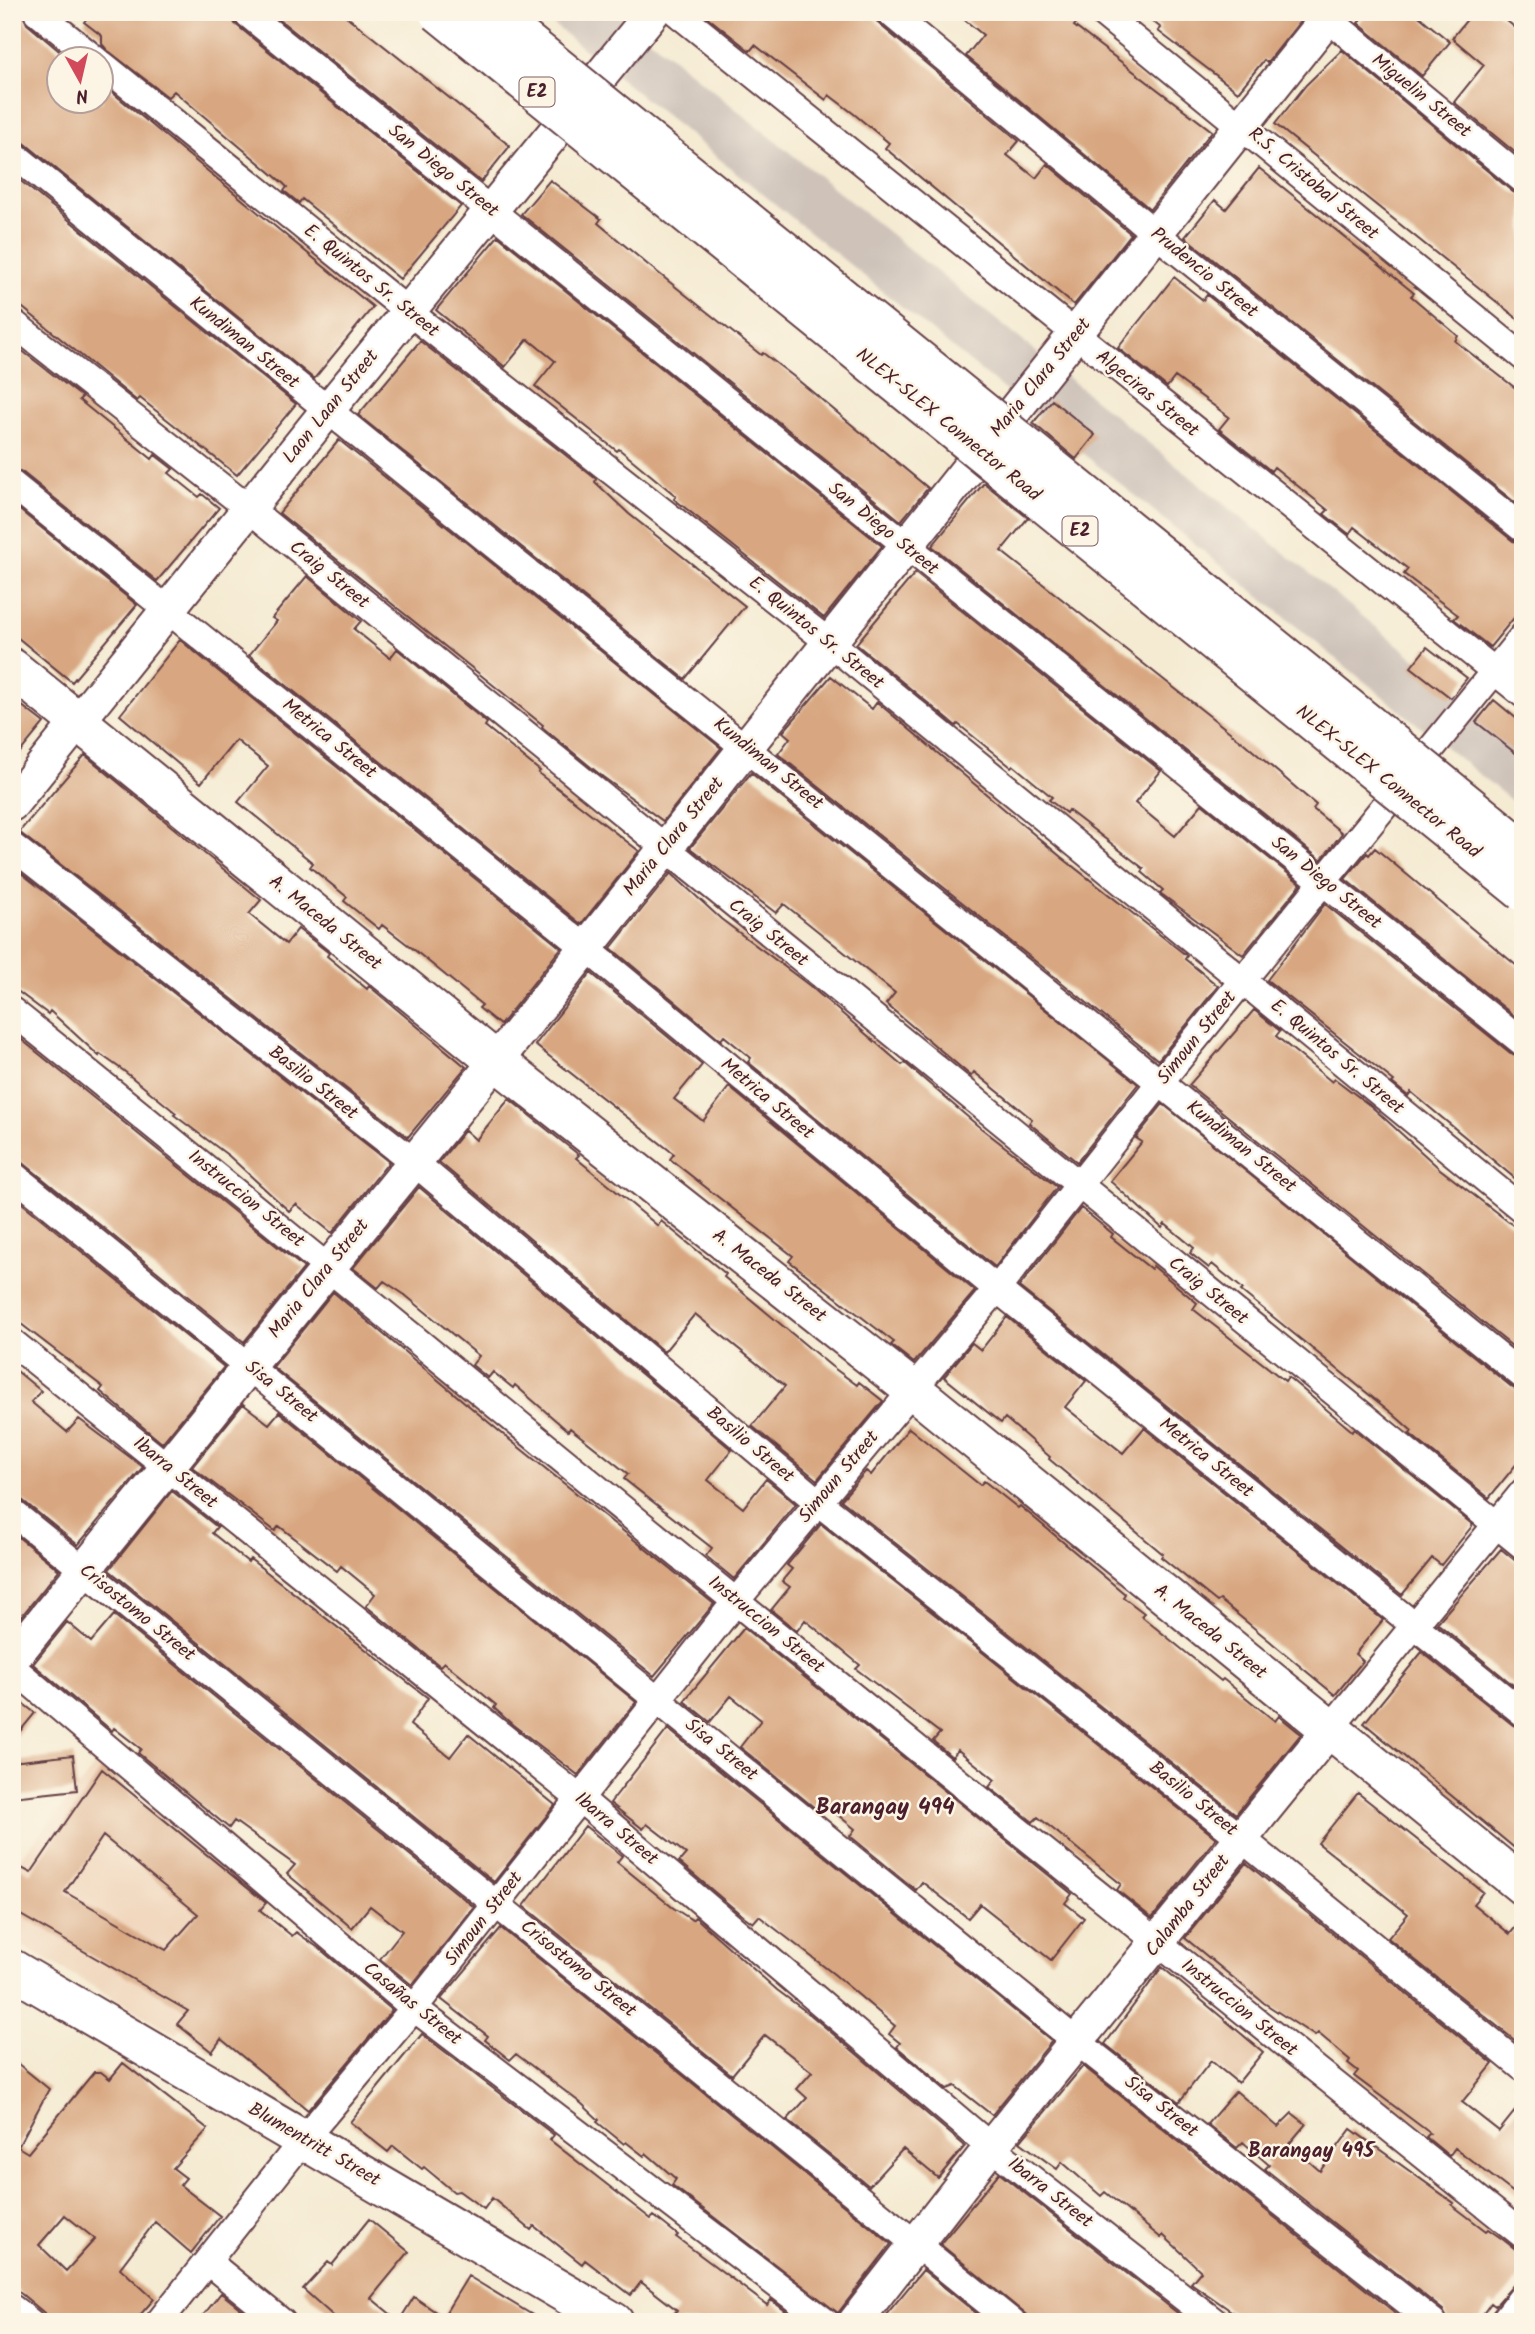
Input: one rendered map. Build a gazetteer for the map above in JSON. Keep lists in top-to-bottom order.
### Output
{
  "streets": {
    "main road": [
      "E2",
      "NLEX-SLEX Connector Road",
      "A. Maceda Street",
      "Blumentritt Street"
    ],
    "street": [
      "Miguelin Street",
      "San Diego Street",
      "R.S. Cristobal Street",
      "Prudencio Street",
      "E. Quintos Sr. Street",
      "Kundiman Street",
      "Maria Clara Street",
      "Algeciras Street",
      "Laon Laan Street",
      "Craig Street",
      "Metrica Street",
      "Simoun Street",
      "Basilio Street",
      "Instruccion Street",
      "Sisa Street",
      "Ibarra Street",
      "Crisostomo Street",
      "Calamba Street",
      "Casañas Street"
    ]
  },
  "crossings": [
    ["Miguelin Street", "Maria Clara Street"],
    ["San Diego Street", "Maria Clara Street"],
    ["San Diego Street", "Laon Laan Street"],
    ["San Diego Street", "Simoun Street"],
    ["R.S. Cristobal Street", "Maria Clara Street"],
    ["Prudencio Street", "Maria Clara Street"],
    ["E. Quintos Sr. Street", "Maria Clara Street"],
    ["E. Quintos Sr. Street", "Laon Laan Street"],
    ["E. Quintos Sr. Street", "Simoun Street"],
    ["Kundiman Street", "Maria Clara Street"],
    ["Kundiman Street", "Laon Laan Street"],
    ["Kundiman Street", "Simoun Street"],
    ["Maria Clara Street", "Algeciras Street"],
    ["Maria Clara Street", "Craig Street"],
    ["Maria Clara Street", "Metrica Street"],
    ["Maria Clara Street", "A. Maceda Street"],
    ["Maria Clara Street", "Basilio Street"],
    ["Maria Clara Street", "Instruccion Street"],
    ["Maria Clara Street", "Sisa Street"],
    ["Maria Clara Street", "Ibarra Street"],
    ["Maria Clara Street", "Crisostomo Street"],
    ["Algeciras Street", "Simoun Street"],
    ["Laon Laan Street", "Craig Street"],
    ["Laon Laan Street", "Metrica Street"],
    ["Laon Laan Street", "A. Maceda Street"],
    ["Craig Street", "Simoun Street"],
    ["Craig Street", "Calamba Street"],
    ["Metrica Street", "Simoun Street"],
    ["Metrica Street", "Calamba Street"],
    ["A. Maceda Street", "Simoun Street"],
    ["A. Maceda Street", "Calamba Street"],
    ["Simoun Street", "Basilio Street"],
    ["Simoun Street", "Instruccion Street"],
    ["Simoun Street", "Sisa Street"],
    ["Simoun Street", "Ibarra Street"],
    ["Simoun Street", "Crisostomo Street"],
    ["Simoun Street", "Casañas Street"],
    ["Simoun Street", "Blumentritt Street"],
    ["Basilio Street", "Calamba Street"],
    ["Instruccion Street", "Calamba Street"],
    ["Sisa Street", "Calamba Street"],
    ["Ibarra Street", "Calamba Street"],
    ["Crisostomo Street", "Calamba Street"]
  ],
  "districts": ["Barangay 494", "Barangay 495"],
  "north": "bottom"
}
